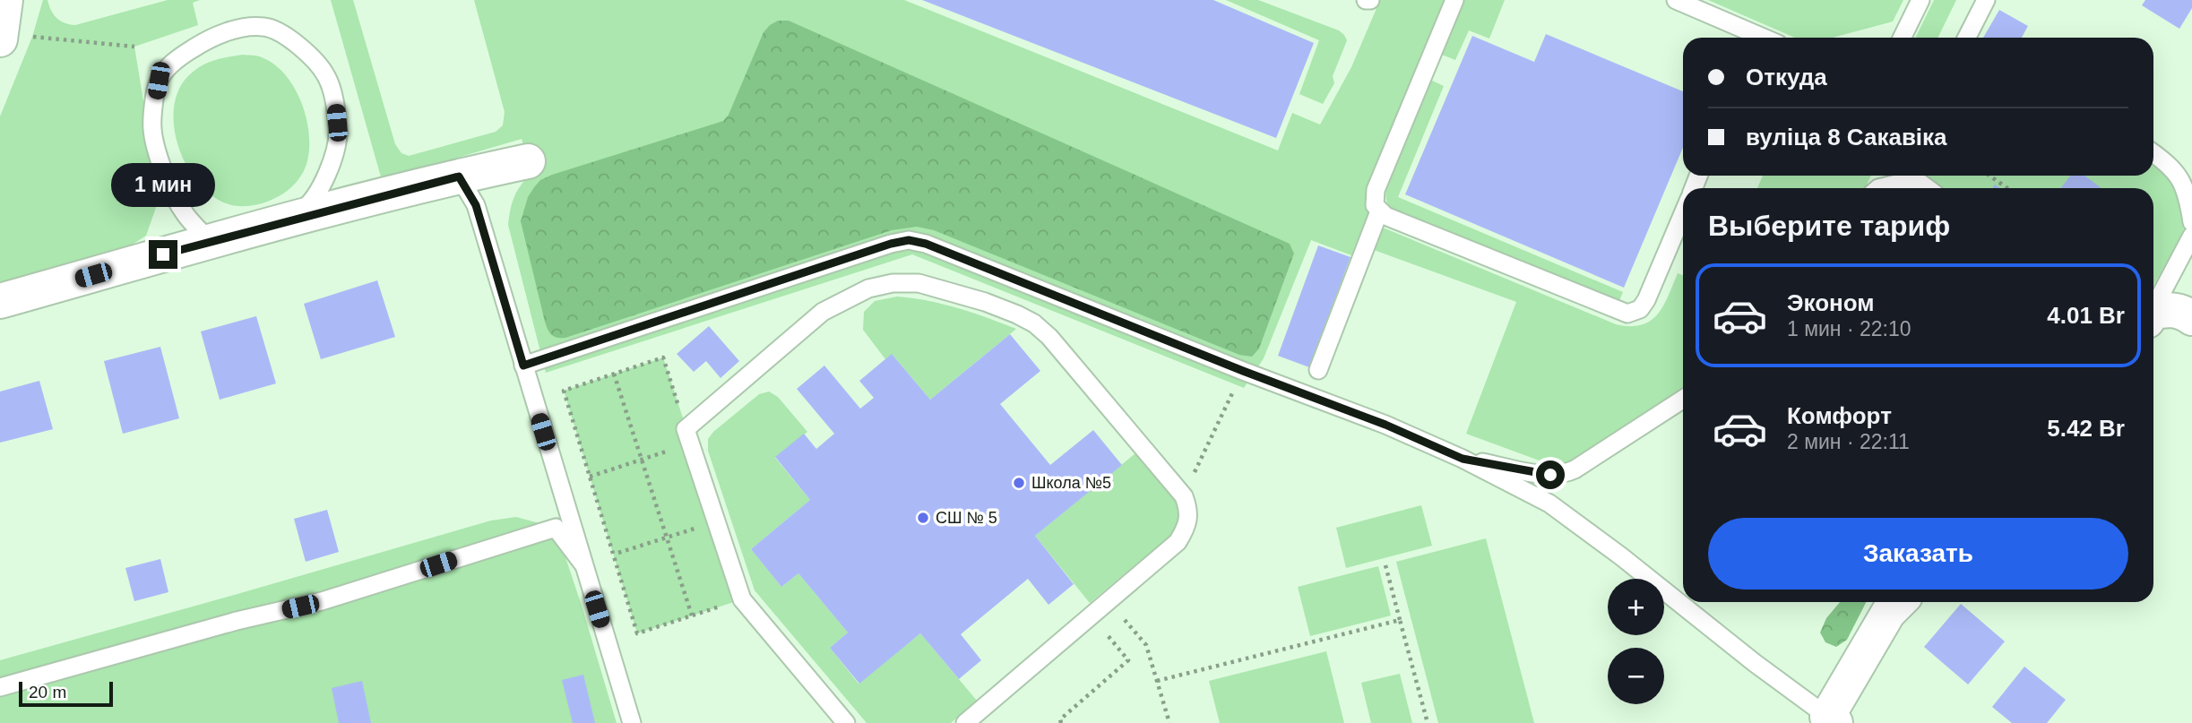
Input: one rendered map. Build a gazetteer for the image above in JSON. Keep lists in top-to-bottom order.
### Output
{
  "places": ["Школа №5", "СШ № 5"],
  "scale_bar": "20 m",
  "page": {
    "banner": ["Откуда", "вуліца 8 Сакавіка"],
    "bubble": "1 мин",
    "heading": "Выберите тариф",
    "list": [
      {
        "name": "Эконом",
        "note": "1 мин · 22:10",
        "value": "4.01 Br"
      },
      {
        "name": "Комфорт",
        "note": "2 мин · 22:11",
        "value": "5.42 Br"
      }
    ],
    "buttons": "Заказать",
    "map_buttons": ["+", "−"],
    "scale": "20 m"
  }
}
